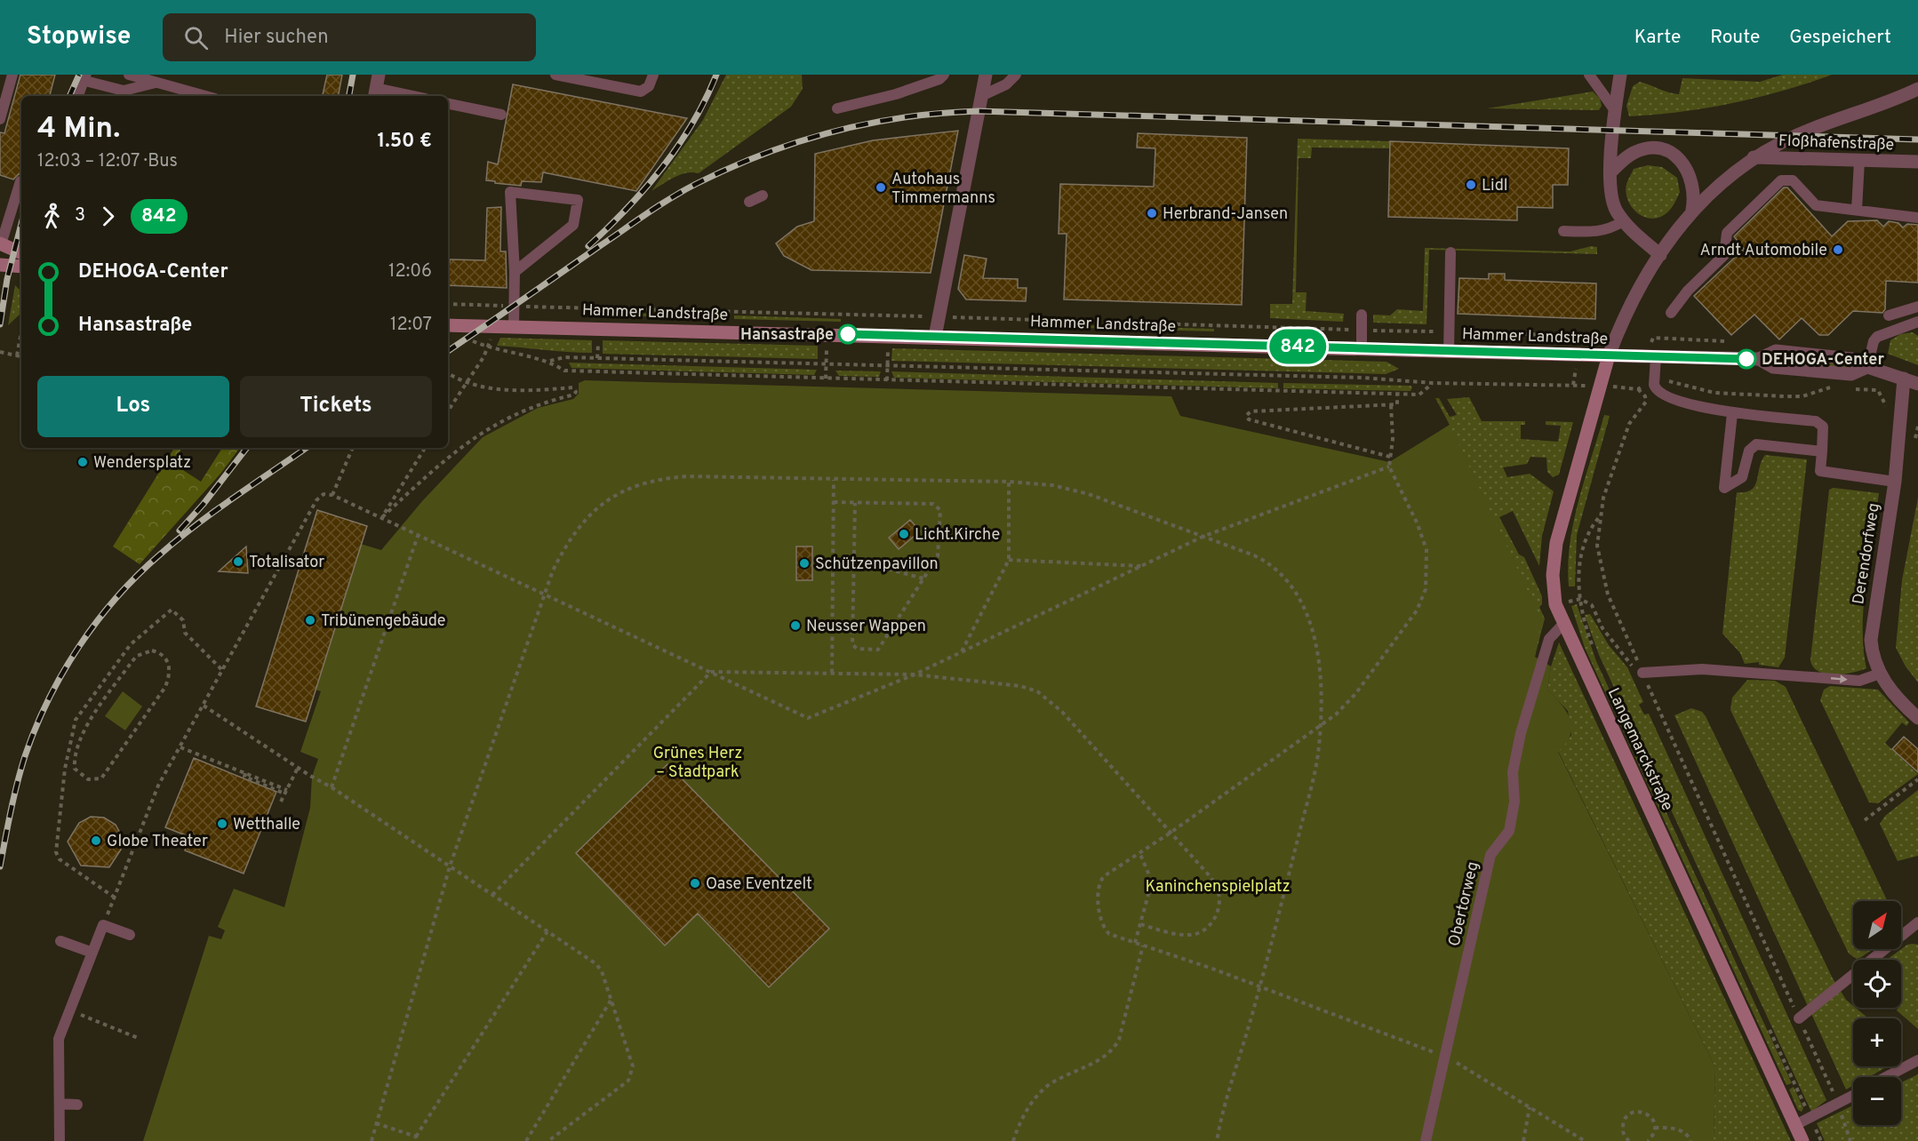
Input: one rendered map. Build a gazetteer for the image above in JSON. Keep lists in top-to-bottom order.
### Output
{
  "streets": {
    "main road": ["Hammer Landstraße", "Langemarckstraße"],
    "street": ["Floßhafenstraße", "Derendorfweg"],
    "lane": ["Obertorweg"]
  },
  "crossings": [
    ["Hammer Landstraße", "Derendorfweg"],
    ["Hammer Landstraße", "Langemarckstraße"],
    ["Langemarckstraße", "Obertorweg"]
  ],
  "parks": ["Grünes Herz – Stadtpark", "Kaninchenspielplatz"],
  "places": [
    "Lidl",
    "Autohaus Timmermanns",
    "Herbrand-Jansen",
    "Arndt Automobile",
    "Hansastraße",
    "DEHOGA-Center",
    "Wendersplatz",
    "Licht.Kirche",
    "Totalisator",
    "Schützenpavillon",
    "Tribünengebäude",
    "Neusser Wappen",
    "Wetthalle",
    "Globe Theater",
    "Oase Eventzelt"
  ],
  "lines": ["bus line 842"],
  "north": "top right",
  "page": {
    "header": "Stopwise",
    "search": "Hier suchen",
    "nav": ["Karte", "Route", "Gespeichert"],
    "on_map": "842",
    "heading": ["4 Min.", "12:03 – 12:07 · Bus", "1.50 €"],
    "legs": ["3", "842"],
    "list": [
      {
        "name": "DEHOGA-Center",
        "value": "12:06"
      },
      {
        "name": "Hansastraße",
        "value": "12:07"
      }
    ],
    "buttons": ["Los", "Tickets"],
    "map_buttons": ["+", "−"]
  }
}
